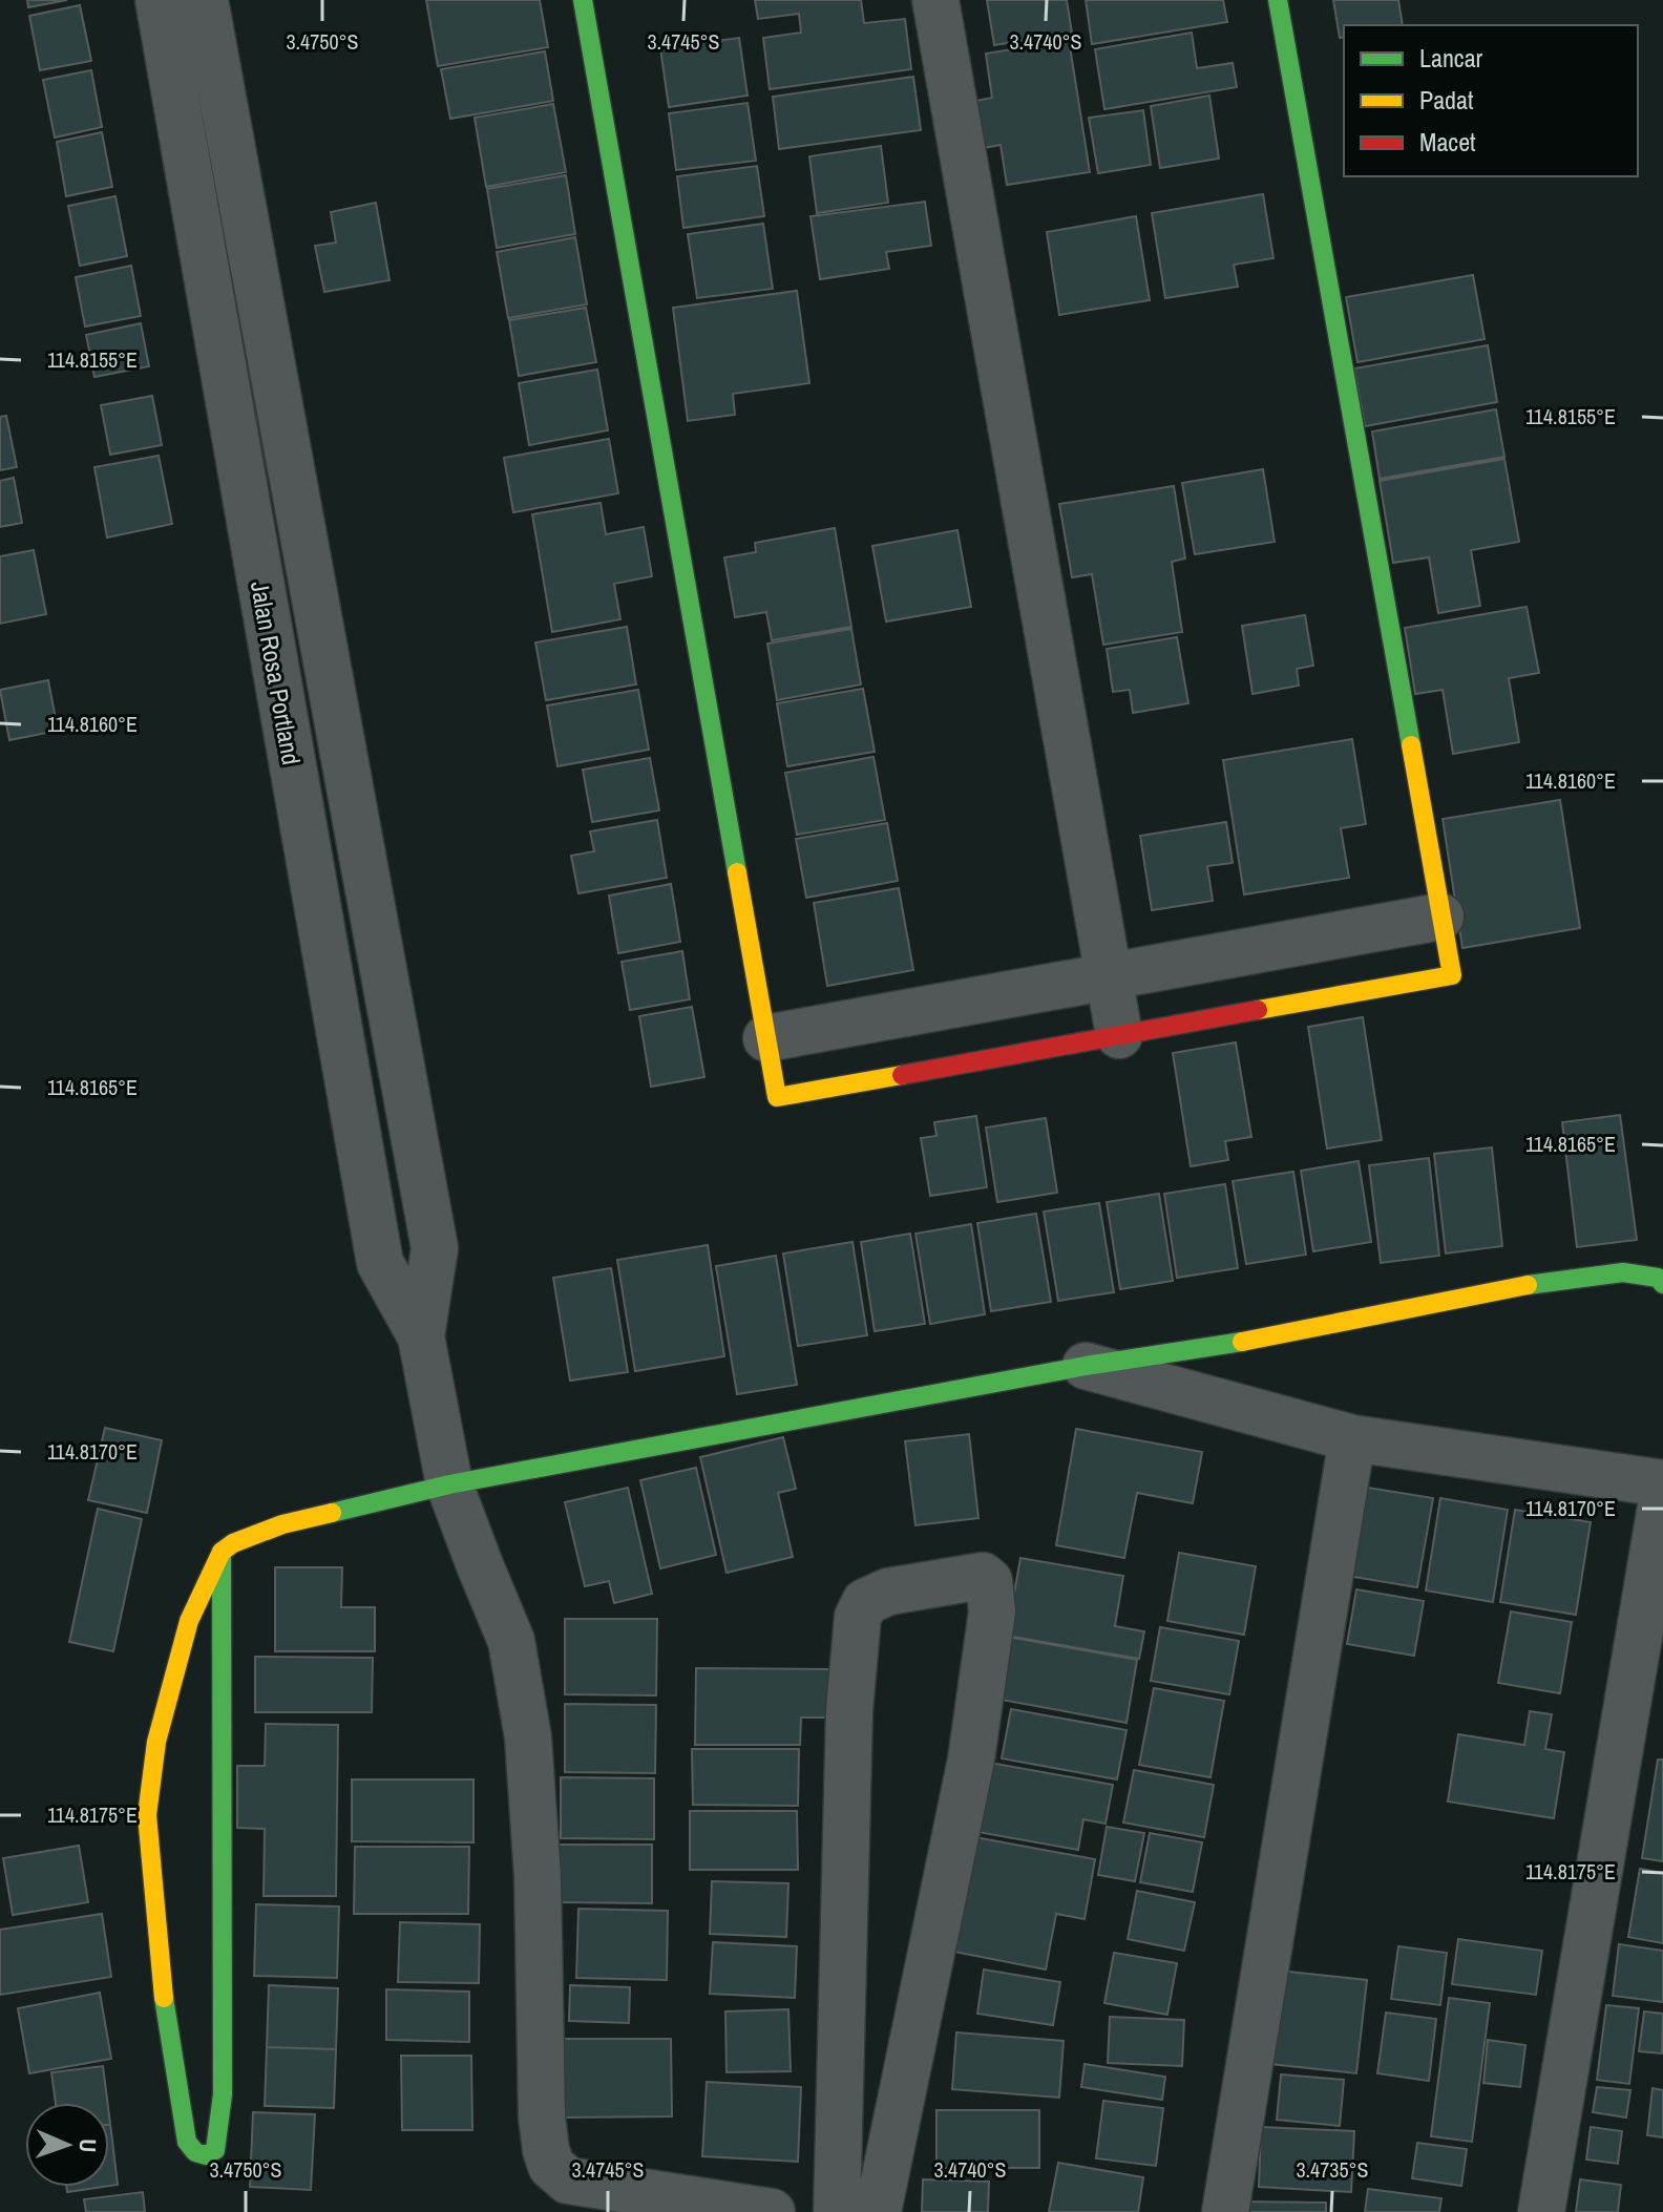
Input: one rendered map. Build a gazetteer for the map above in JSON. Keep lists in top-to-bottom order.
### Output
{
  "streets": {
    "street": ["Jalan Rosa Portland"]
  },
  "legend": ["Lancar", "Padat", "Macet"],
  "north": "right",
  "coordinates": [
    "3.4750°S",
    "3.4745°S",
    "3.4740°S",
    "114.8155°E",
    "114.8160°E",
    "114.8165°E",
    "114.8170°E",
    "114.8175°E",
    "3.4735°S"
  ]
}
